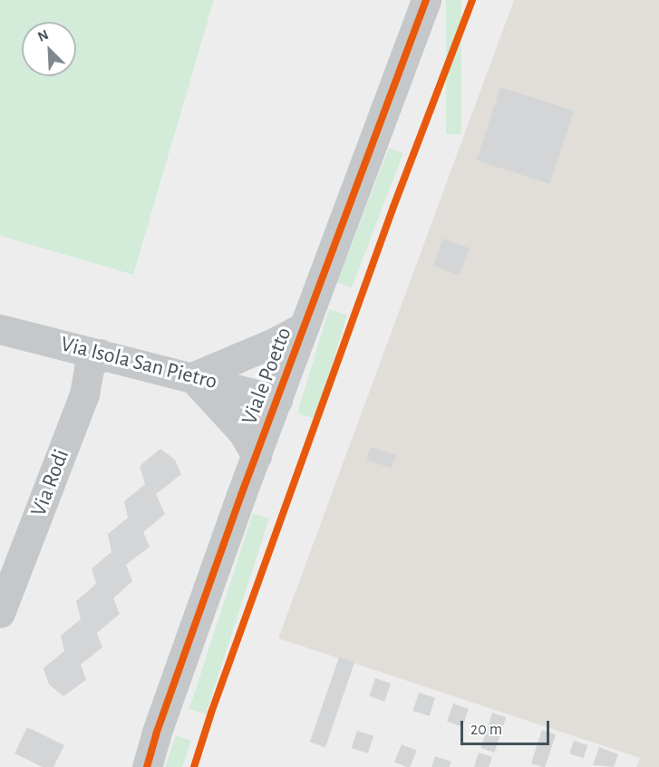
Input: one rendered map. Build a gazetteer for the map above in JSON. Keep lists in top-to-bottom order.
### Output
{
  "streets": {
    "street": ["Via Isola San Pietro", "Viale Poetto", "Via Rodi"]
  },
  "crossings": [
    ["Via Isola San Pietro", "Viale Poetto"],
    ["Via Isola San Pietro", "Via Rodi"]
  ],
  "scale_bar": "20 m",
  "north": "top left"
}
